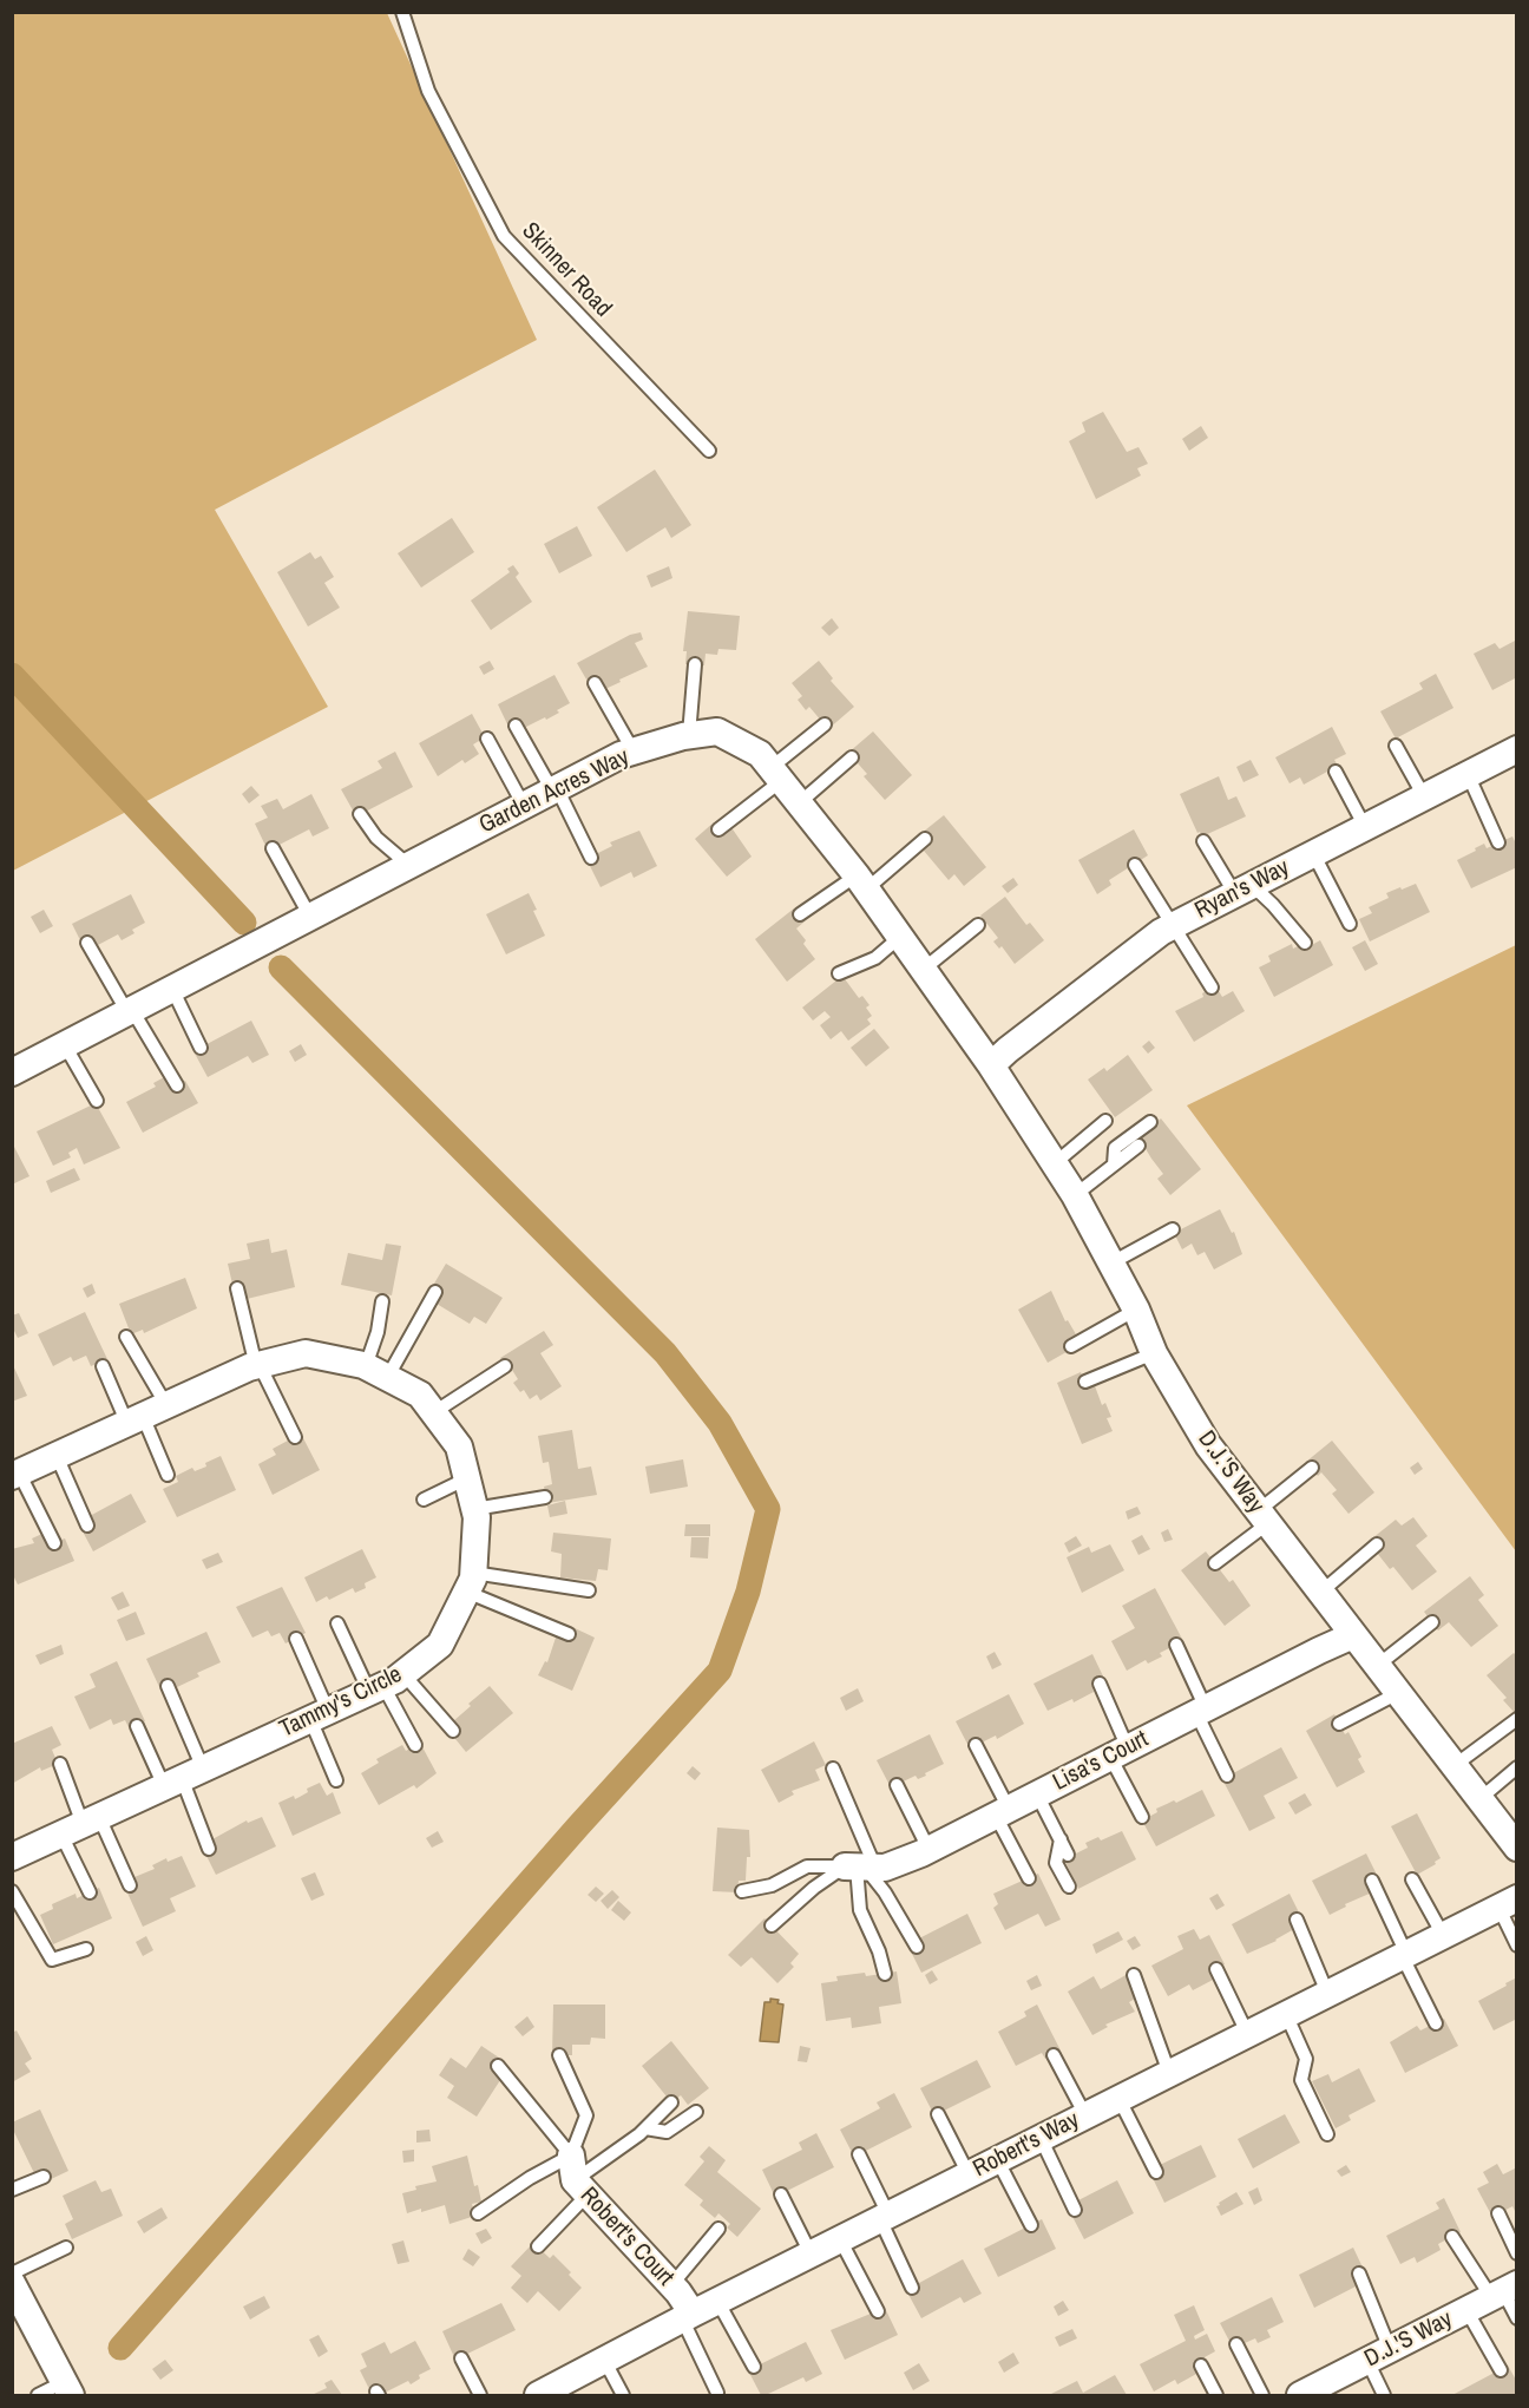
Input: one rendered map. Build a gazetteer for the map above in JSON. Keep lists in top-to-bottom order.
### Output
{
  "streets": {
    "street": [
      "Garden Acres Way",
      "Ryan's Way",
      "D.J.'S Way",
      "Tammy's Circle",
      "Lisa's Court",
      "Robert's Way",
      "Robert's Court"
    ],
    "lane": ["Skinner Road"]
  },
  "crossings": [
    ["Garden Acres Way", "Ryan's Way"],
    ["Garden Acres Way", "D.J.'S Way"],
    ["Ryan's Way", "D.J.'S Way"],
    ["D.J.'S Way", "Lisa's Court"],
    ["Robert's Way", "Robert's Court"]
  ]
}
